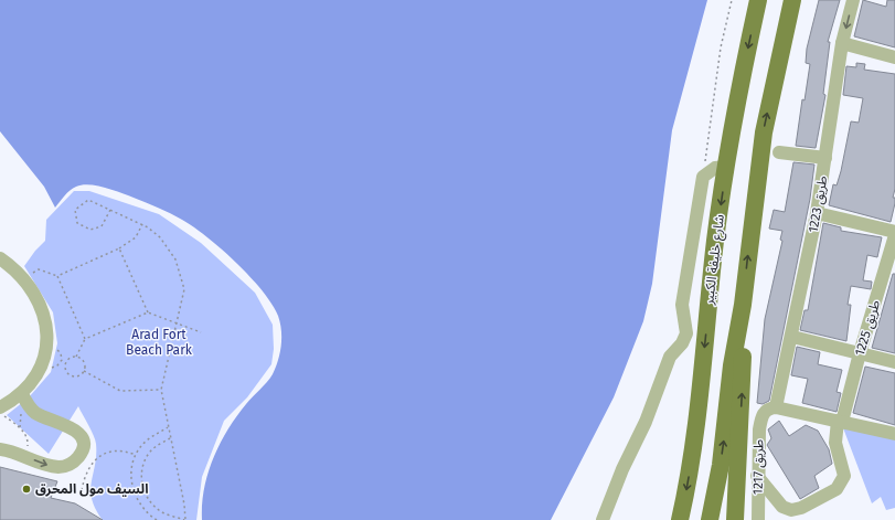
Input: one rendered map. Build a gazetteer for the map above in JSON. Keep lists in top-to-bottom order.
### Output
{
  "streets": {
    "main road": ["شارع خليفة الكبير"],
    "street": ["طريق 1223", "طريق 1225", "طريق 1217"]
  },
  "crossings": [
    ["طريق 1223", "طريق 1225"],
    ["طريق 1223", "طريق 1217"],
    ["طريق 1225", "طريق 1217"]
  ],
  "parks": ["Arad Fort Beach Park"],
  "places": ["السيف مول المحرق"]
}
